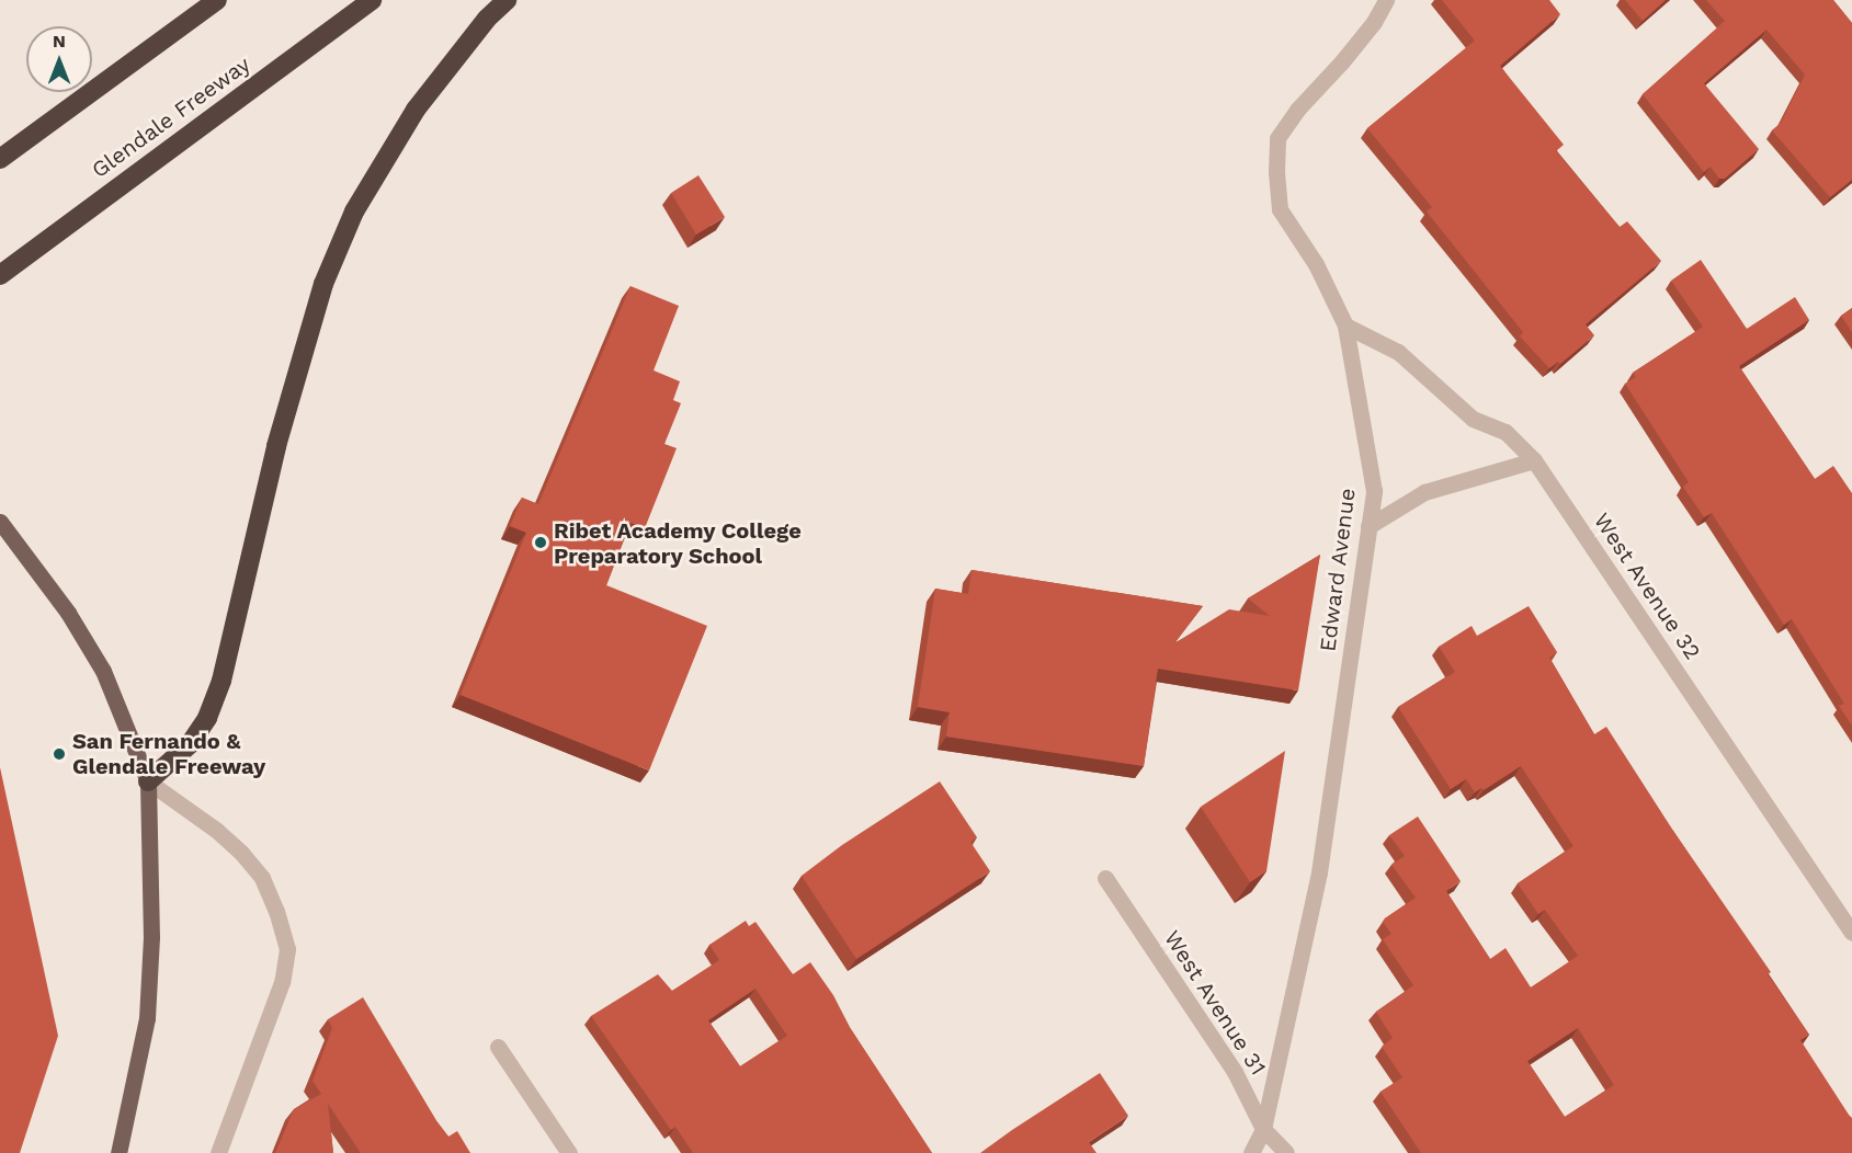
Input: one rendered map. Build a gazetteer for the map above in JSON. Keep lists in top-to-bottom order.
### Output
{
  "streets": {
    "highway": ["Glendale Freeway"],
    "street": ["Edward Avenue", "West Avenue 32", "West Avenue 31"]
  },
  "crossings": [
    ["Edward Avenue", "West Avenue 32"],
    ["Edward Avenue", "West Avenue 31"]
  ],
  "places": ["Ribet Academy College Preparatory School", "San Fernando & Glendale Freeway"],
  "north": "top"
}
